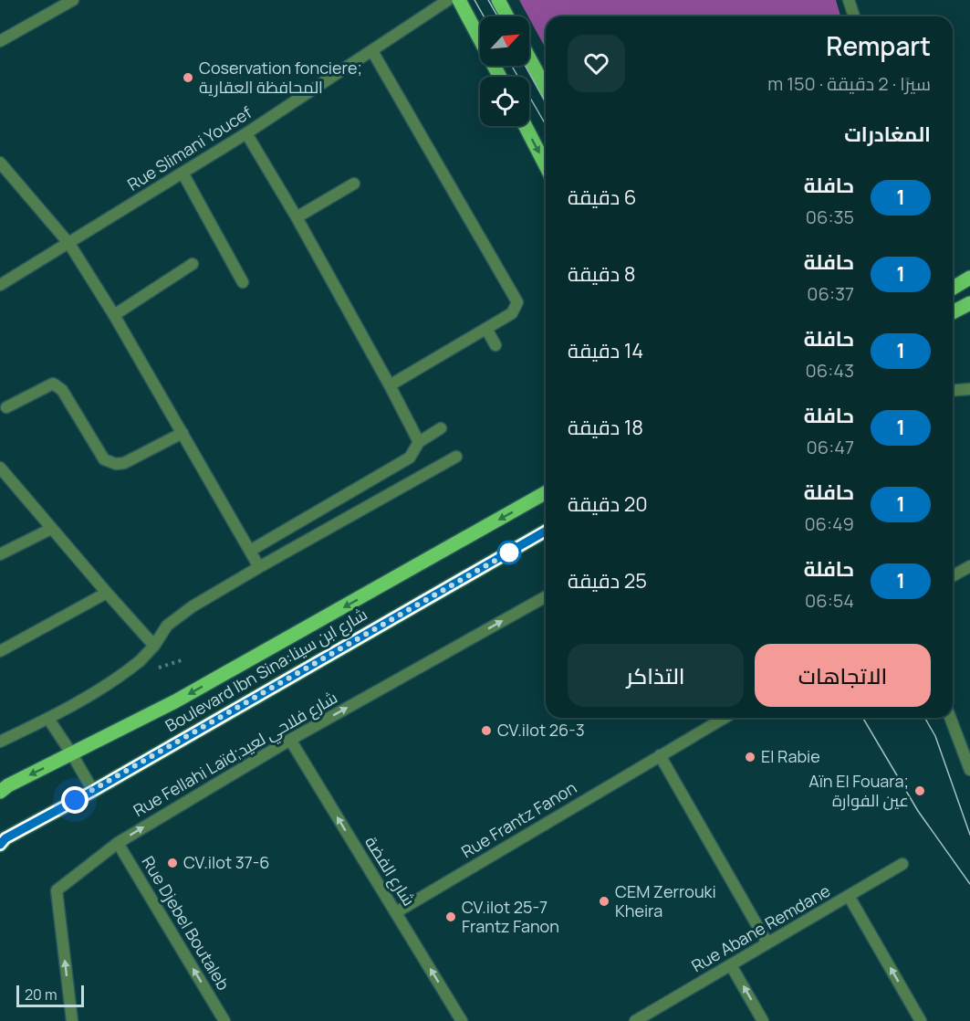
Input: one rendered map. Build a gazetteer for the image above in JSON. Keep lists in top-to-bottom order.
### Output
{
  "streets": {
    "main road": ["Boulevard Ibn Sina:شارع ابن سينا"],
    "street": [
      "Rue Slimani Youcef",
      "Rue Fellahi Laïd;شارع فلاحي لعيد",
      "Rue Frantz Fanon",
      "شارع الفضة",
      "Rue Djebel Boutaleb",
      "Rue Abane Remdane"
    ]
  },
  "crossings": [
    ["Rue Fellahi Laïd;شارع فلاحي لعيد", "شارع الفضة"],
    ["Rue Fellahi Laïd;شارع فلاحي لعيد", "Rue Djebel Boutaleb"],
    ["Rue Frantz Fanon", "شارع الفضة"]
  ],
  "one_way": ["Rue Fellahi Laïd;شارع فلاحي لعيد", "شارع الفضة", "Rue Djebel Boutaleb"],
  "places": [
    "Coservation fonciere; المحافظة العقارية",
    "CV.ilot 26-3",
    "El Rabie",
    "Aïn El Fouara; عين الفوارة",
    "CV.ilot 37-6",
    "CEM Zerrouki Kheira",
    "CV.ilot 25-7 Frantz Fanon"
  ],
  "lines": ["bus line 1"],
  "scale_bar": "20 m",
  "north": "top right",
  "page": {
    "heading": [
      ["Rempart", "سيرًا · 2 دقيقة · 150 m"],
      "المغادرات"
    ],
    "list": [
      {
        "mark": "1",
        "name": "حافلة",
        "note": "06:35",
        "value": "6 دقيقة"
      },
      {
        "mark": "1",
        "name": "حافلة",
        "note": "06:37",
        "value": "8 دقيقة"
      },
      {
        "mark": "1",
        "name": "حافلة",
        "note": "06:43",
        "value": "14 دقيقة"
      },
      {
        "mark": "1",
        "name": "حافلة",
        "note": "06:47",
        "value": "18 دقيقة"
      },
      {
        "mark": "1",
        "name": "حافلة",
        "note": "06:49",
        "value": "20 دقيقة"
      },
      {
        "mark": "1",
        "name": "حافلة",
        "note": "06:54",
        "value": "25 دقيقة"
      }
    ],
    "buttons": ["الاتجاهات", "التذاكر"],
    "scale": "20 m"
  }
}
